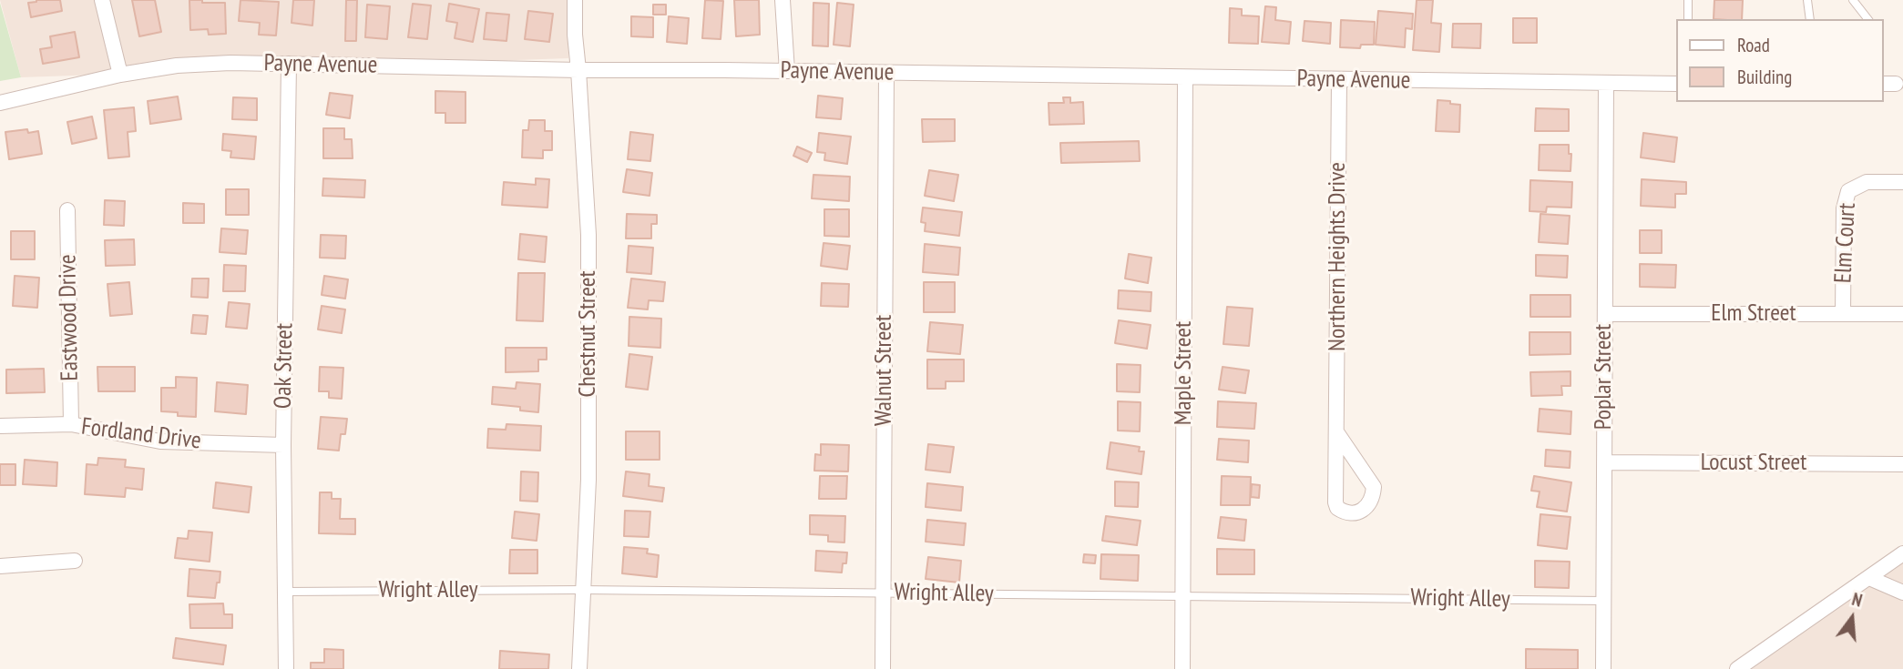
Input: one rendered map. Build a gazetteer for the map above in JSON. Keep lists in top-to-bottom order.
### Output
{
  "streets": {
    "street": [
      "Payne Avenue",
      "Elm Court",
      "Northern Heights Drive",
      "Elm Street",
      "Eastwood Drive",
      "Chestnut Street",
      "Oak Street",
      "Walnut Street",
      "Maple Street",
      "Poplar Street",
      "Fordland Drive",
      "Locust Street"
    ],
    "lane": ["Wright Alley"]
  },
  "crossings": [
    ["Payne Avenue", "Northern Heights Drive"],
    ["Payne Avenue", "Chestnut Street"],
    ["Payne Avenue", "Oak Street"],
    ["Payne Avenue", "Walnut Street"],
    ["Payne Avenue", "Maple Street"],
    ["Payne Avenue", "Poplar Street"],
    ["Elm Court", "Elm Street"],
    ["Elm Street", "Poplar Street"],
    ["Eastwood Drive", "Fordland Drive"],
    ["Chestnut Street", "Wright Alley"],
    ["Oak Street", "Fordland Drive"],
    ["Oak Street", "Wright Alley"],
    ["Walnut Street", "Wright Alley"],
    ["Maple Street", "Wright Alley"],
    ["Poplar Street", "Locust Street"],
    ["Poplar Street", "Wright Alley"]
  ],
  "legend": ["Road", "Building"],
  "north": "top"
}
